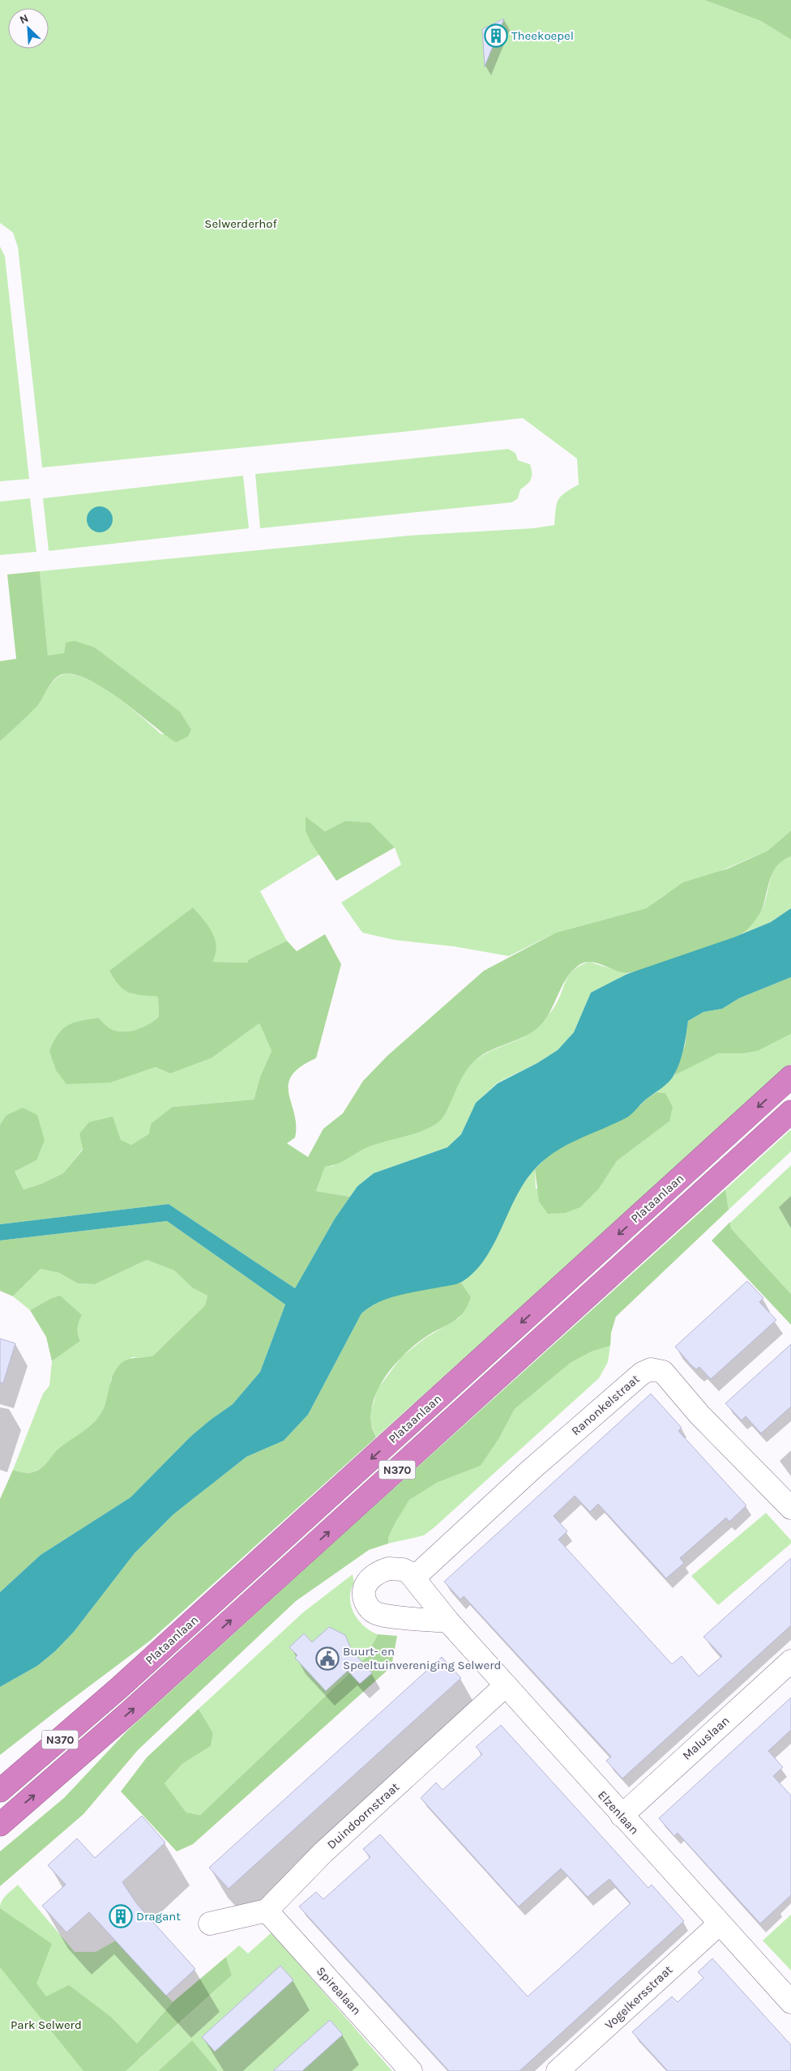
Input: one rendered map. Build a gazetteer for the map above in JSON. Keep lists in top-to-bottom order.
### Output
{
  "streets": {
    "highway": ["Plataanlaan", "N370"],
    "street": [
      "Ranonkelstraat",
      "Maluslaan",
      "Elzenlaan",
      "Duindoornstraat",
      "Spirealaan",
      "Vogelkersstraat"
    ]
  },
  "crossings": [
    ["Ranonkelstraat", "Elzenlaan"],
    ["Maluslaan", "Elzenlaan"],
    ["Elzenlaan", "Duindoornstraat"],
    ["Elzenlaan", "Vogelkersstraat"],
    ["Duindoornstraat", "Spirealaan"]
  ],
  "parks": ["Selwerderhof", "Park Selwerd"],
  "places": {
    "building": ["Theekoepel", "Dragant"],
    "public building": ["Buurt- en Speeltuinvereniging Selwerd"]
  },
  "north": "top left"
}
